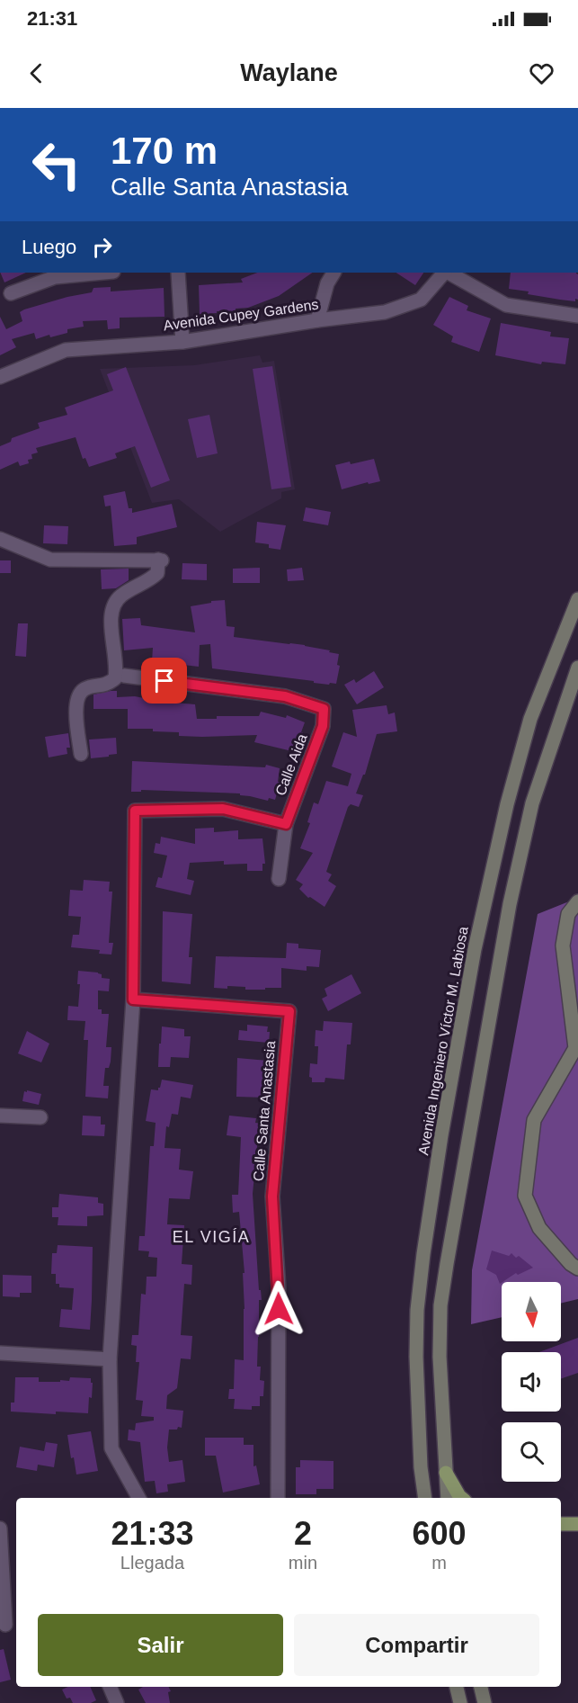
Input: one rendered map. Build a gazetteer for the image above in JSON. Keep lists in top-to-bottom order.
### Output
{
  "streets": {
    "main road": ["Avenida Ingeniero Víctor M. Labiosa"],
    "street": ["Avenida Cupey Gardens", "Calle Aida", "Calle Santa Anastasia"]
  },
  "districts": ["EL VIGÍA"],
  "north": "bottom",
  "page": {
    "status": "21:31",
    "header": "Waylane",
    "turn": ["170 m", "Calle Santa Anastasia"],
    "then": "Luego",
    "eta": [
      "21:33",
      "Llegada",
      "2",
      "min",
      "600",
      "m"
    ],
    "buttons": ["Salir", "Compartir"]
  }
}
